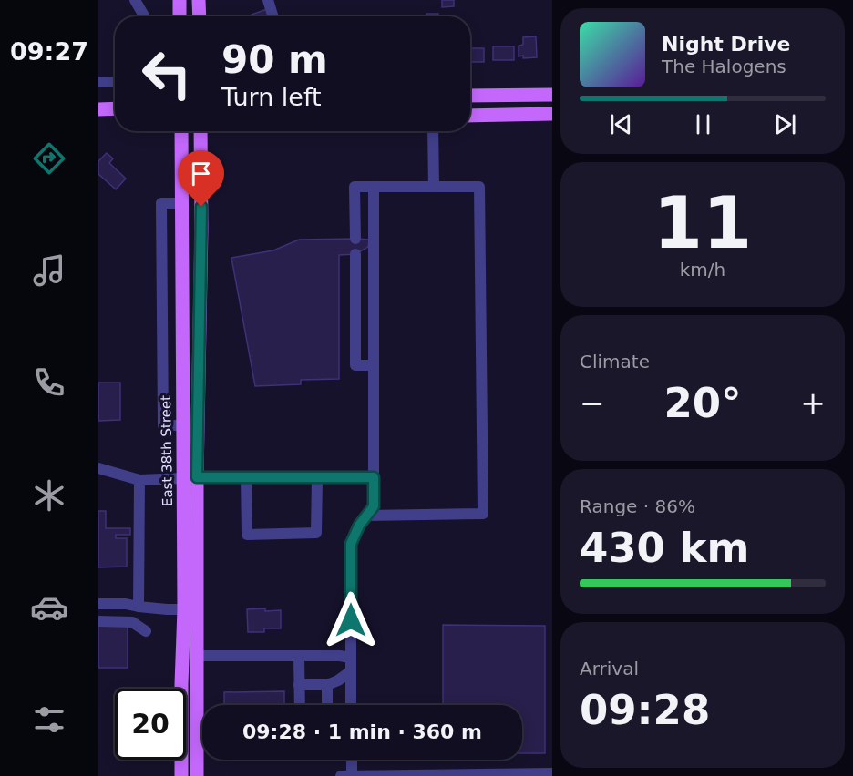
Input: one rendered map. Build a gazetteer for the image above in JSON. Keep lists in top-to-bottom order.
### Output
{
  "streets": {
    "main road": ["East 38th Street"]
  },
  "page": {
    "tabs": "09:27",
    "turn": ["90 m", "Turn left"],
    "song": ["Night Drive", "The Halogens"],
    "tile": [
      ["11", "km/h"],
      "Climate",
      ["Range · 86%", "430 km"],
      ["Arrival", "09:28"]
    ],
    "heat": ["−", "20°", "+"],
    "limit": "20",
    "trip": "09:28 · 1 min · 360 m"
  }
}
